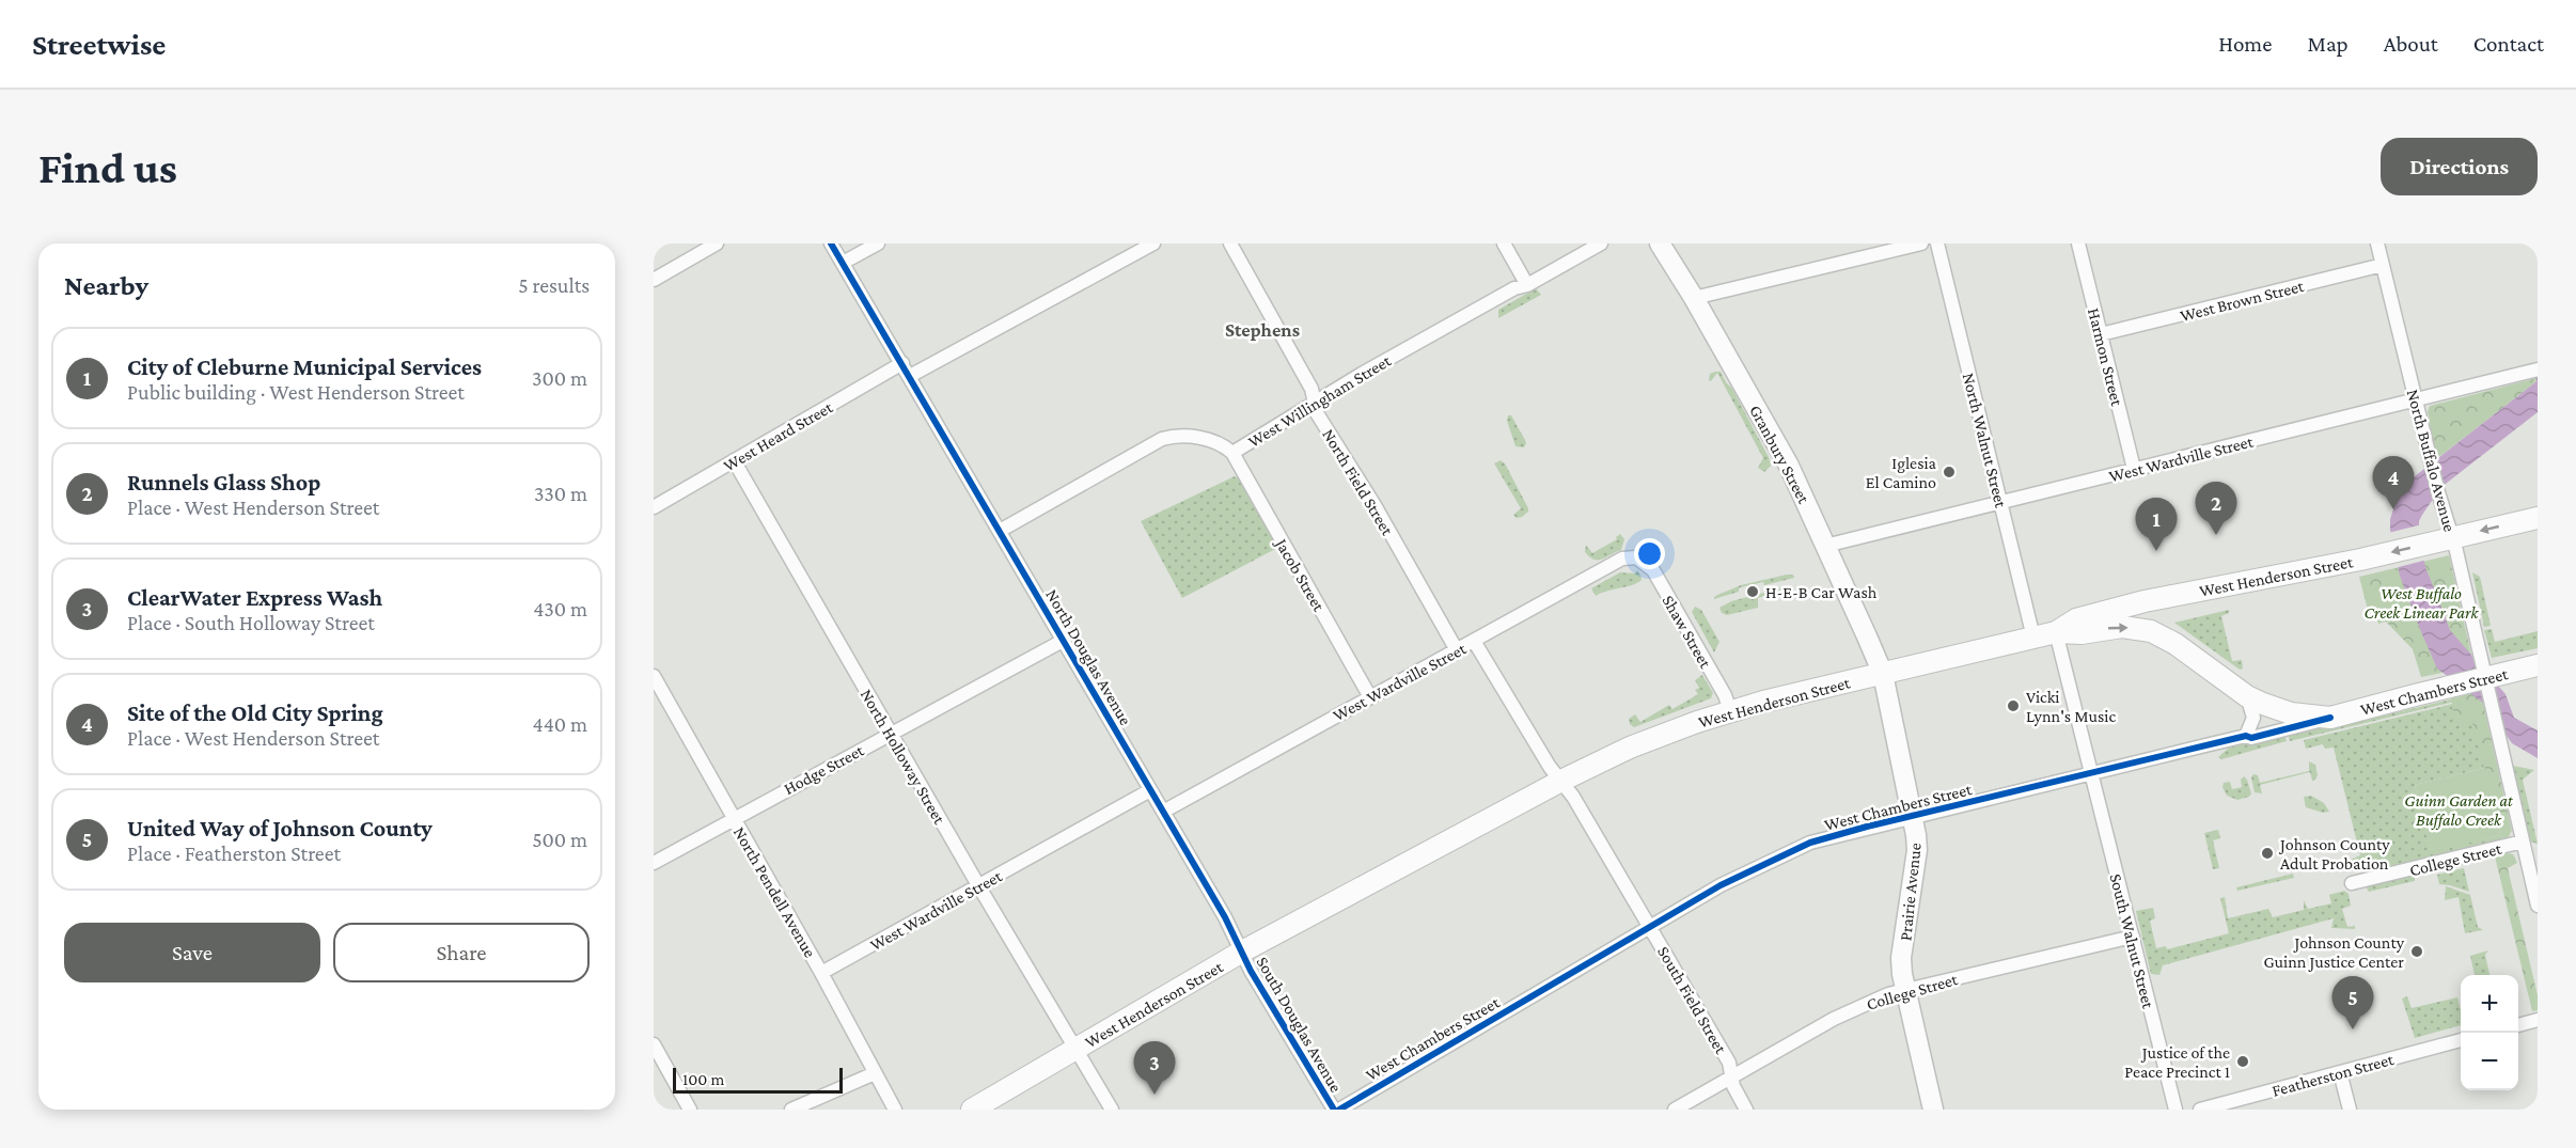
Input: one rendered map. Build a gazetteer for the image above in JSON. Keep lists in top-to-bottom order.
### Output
{
  "streets": {
    "main road": ["West Henderson Street", "West Chambers Street"],
    "street": [
      "West Brown Street",
      "Harmon Street",
      "West Willingham Street",
      "West Heard Street",
      "North Walnut Street",
      "Granbury Street",
      "West Wardville Street",
      "North Buffalo Avenue",
      "North Field Street",
      "Jacob Street",
      "Shaw Street",
      "North Douglas Avenue",
      "North Holloway Street",
      "Hodge Street",
      "College Street",
      "North Pendell Avenue",
      "Prairie Avenue",
      "South Walnut Street",
      "South Field Street",
      "South Douglas Avenue",
      "Featherston Street"
    ]
  },
  "crossings": [
    ["West Brown Street", "Harmon Street"],
    ["West Brown Street", "North Buffalo Avenue"],
    ["Harmon Street", "West Wardville Street"],
    ["West Willingham Street", "North Field Street"],
    ["West Willingham Street", "Jacob Street"],
    ["West Willingham Street", "North Douglas Avenue"],
    ["West Heard Street", "North Douglas Avenue"],
    ["West Heard Street", "North Holloway Street"],
    ["North Walnut Street", "West Wardville Street"],
    ["North Walnut Street", "West Henderson Street"],
    ["Granbury Street", "West Wardville Street"],
    ["Granbury Street", "West Henderson Street"],
    ["Granbury Street", "Prairie Avenue"],
    ["West Wardville Street", "North Buffalo Avenue"],
    ["West Wardville Street", "North Field Street"],
    ["West Wardville Street", "Jacob Street"],
    ["West Wardville Street", "Shaw Street"],
    ["West Wardville Street", "North Douglas Avenue"],
    ["West Wardville Street", "North Holloway Street"],
    ["West Wardville Street", "North Pendell Avenue"],
    ["North Buffalo Avenue", "West Henderson Street"],
    ["North Buffalo Avenue", "West Chambers Street"],
    ["North Buffalo Avenue", "College Street"],
    ["West Henderson Street", "Shaw Street"],
    ["West Henderson Street", "North Douglas Avenue"],
    ["West Henderson Street", "West Chambers Street"],
    ["West Henderson Street", "North Holloway Street"],
    ["West Henderson Street", "Prairie Avenue"],
    ["West Henderson Street", "South Douglas Avenue"],
    ["North Douglas Avenue", "Hodge Street"],
    ["North Douglas Avenue", "South Douglas Avenue"],
    ["West Chambers Street", "Prairie Avenue"],
    ["West Chambers Street", "South Walnut Street"],
    ["West Chambers Street", "South Field Street"],
    ["North Holloway Street", "Hodge Street"],
    ["Hodge Street", "North Pendell Avenue"],
    ["College Street", "Prairie Avenue"],
    ["College Street", "South Walnut Street"],
    ["College Street", "South Field Street"]
  ],
  "districts": ["Stephens"],
  "parks": ["West Buffalo Creek Linear Park", "Guinn Garden at Buffalo Creek"],
  "places": [
    "Iglesia El Camino",
    "H-E-B Car Wash",
    "Vicki Lynn's Music",
    "Johnson County Adult Probation",
    "Johnson County Guinn Justice Center",
    "Justice of the Peace Precinct 1"
  ],
  "scale_bar": "100 m",
  "page": {
    "header": "Streetwise",
    "nav": [
      "Home",
      "Map",
      "About",
      "Contact"
    ],
    "buttons": [
      "Directions",
      ["Save", "Share"]
    ],
    "title": "Find us",
    "heading": ["Nearby", "5 results"],
    "list": [
      {
        "mark": "1",
        "name": "City of Cleburne Municipal Services",
        "note": "Public building · West Henderson Street",
        "value": "300 m"
      },
      {
        "mark": "2",
        "name": "Runnels Glass Shop",
        "note": "Place · West Henderson Street",
        "value": "330 m"
      },
      {
        "mark": "3",
        "name": "ClearWater Express Wash",
        "note": "Place · South Holloway Street",
        "value": "430 m"
      },
      {
        "mark": "4",
        "name": "Site of the Old City Spring",
        "note": "Place · West Henderson Street",
        "value": "440 m"
      },
      {
        "mark": "5",
        "name": "United Way of Johnson County",
        "note": "Place · Featherston Street",
        "value": "500 m"
      }
    ],
    "pins": [
      "4",
      "2",
      "1",
      "5",
      "3"
    ],
    "map_buttons": ["+", "−"],
    "scale": "100 m"
  }
}
